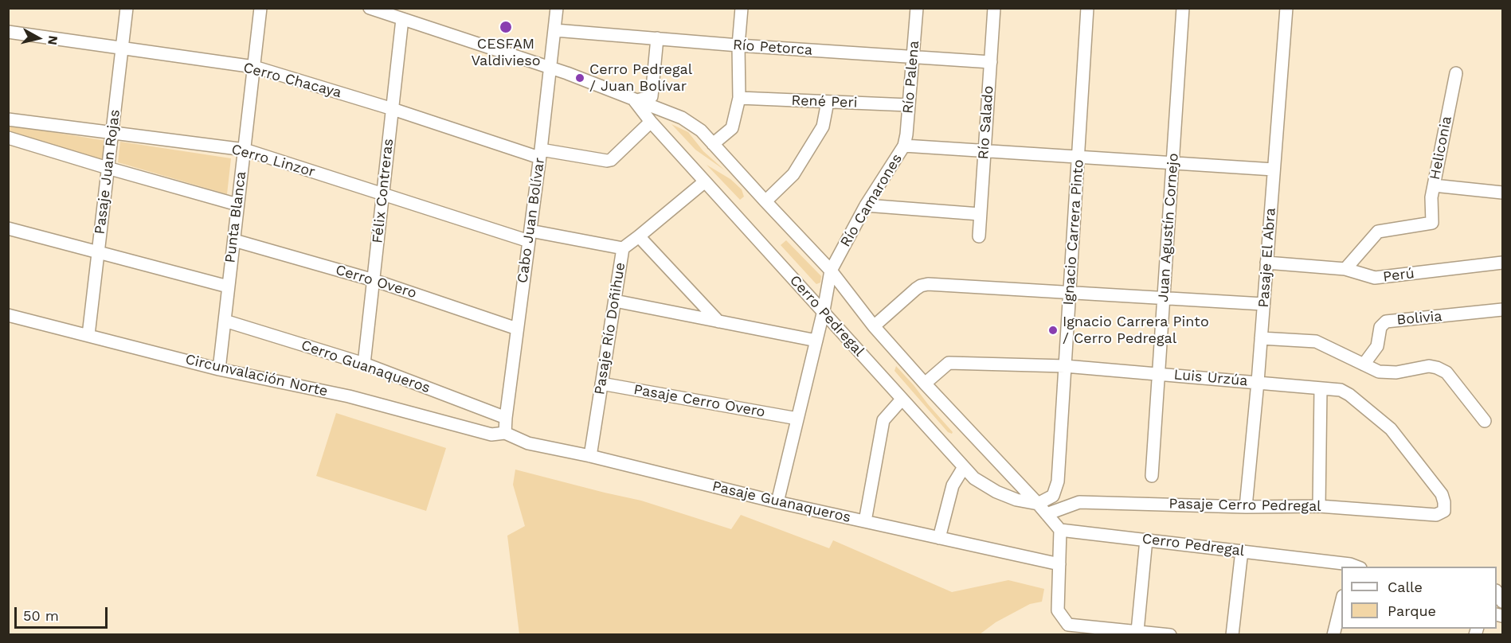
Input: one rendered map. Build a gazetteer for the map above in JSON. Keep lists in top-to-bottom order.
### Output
{
  "streets": {
    "street": [
      "Río Petorca",
      "Río Palena",
      "Cerro Chacaya",
      "René Peri",
      "Río Salado",
      "Heliconia",
      "Cerro Linzor",
      "Pasaje Juan Rojas",
      "Félix Contreras",
      "Río Camarones",
      "Punta Blanca",
      "Cabo Juan Bolívar",
      "Juan Agustín Cornejo",
      "Ignacio Carrera Pinto",
      "Pasaje El Abra",
      "Perú",
      "Cerro Overo",
      "Cerro Pedregal",
      "Bolivia",
      "Pasaje Río Doñihue",
      "Cerro Guanaqueros",
      "Circunvalación Norte",
      "Luis Urzúa",
      "Pasaje Cerro Overo",
      "Pasaje Guanaqueros",
      "Pasaje Cerro Pedregal"
    ]
  },
  "crossings": [
    ["Río Petorca", "Río Palena"],
    ["Río Petorca", "Río Salado"],
    ["Río Petorca", "Cabo Juan Bolívar"],
    ["Río Palena", "René Peri"],
    ["Río Palena", "Río Camarones"],
    ["Cerro Chacaya", "Pasaje Juan Rojas"],
    ["Cerro Chacaya", "Félix Contreras"],
    ["Cerro Chacaya", "Punta Blanca"],
    ["Cerro Chacaya", "Cabo Juan Bolívar"],
    ["Cerro Chacaya", "Cerro Pedregal"],
    ["Río Salado", "Río Camarones"],
    ["Heliconia", "Perú"],
    ["Cerro Linzor", "Pasaje Juan Rojas"],
    ["Cerro Linzor", "Félix Contreras"],
    ["Cerro Linzor", "Punta Blanca"],
    ["Cerro Linzor", "Cabo Juan Bolívar"],
    ["Cerro Linzor", "Pasaje Río Doñihue"],
    ["Pasaje Juan Rojas", "Circunvalación Norte"],
    ["Félix Contreras", "Cerro Overo"],
    ["Félix Contreras", "Cerro Pedregal"],
    ["Félix Contreras", "Cerro Guanaqueros"],
    ["Río Camarones", "Juan Agustín Cornejo"],
    ["Río Camarones", "Ignacio Carrera Pinto"],
    ["Río Camarones", "Pasaje El Abra"],
    ["Río Camarones", "Cerro Pedregal"],
    ["Río Camarones", "Pasaje Cerro Overo"],
    ["Río Camarones", "Pasaje Guanaqueros"],
    ["Punta Blanca", "Cerro Overo"],
    ["Punta Blanca", "Cerro Guanaqueros"],
    ["Punta Blanca", "Circunvalación Norte"],
    ["Cabo Juan Bolívar", "Cerro Overo"],
    ["Cabo Juan Bolívar", "Cerro Pedregal"],
    ["Cabo Juan Bolívar", "Cerro Guanaqueros"],
    ["Cabo Juan Bolívar", "Circunvalación Norte"],
    ["Cabo Juan Bolívar", "Pasaje Guanaqueros"],
    ["Juan Agustín Cornejo", "Luis Urzúa"],
    ["Ignacio Carrera Pinto", "Cerro Pedregal"],
    ["Ignacio Carrera Pinto", "Luis Urzúa"],
    ["Pasaje El Abra", "Perú"],
    ["Pasaje El Abra", "Luis Urzúa"],
    ["Pasaje El Abra", "Pasaje Cerro Pedregal"],
    ["Cerro Pedregal", "Pasaje Río Doñihue"],
    ["Cerro Pedregal", "Luis Urzúa"],
    ["Cerro Pedregal", "Pasaje Cerro Pedregal"],
    ["Pasaje Río Doñihue", "Pasaje Cerro Overo"],
    ["Pasaje Río Doñihue", "Pasaje Guanaqueros"],
    ["Circunvalación Norte", "Pasaje Guanaqueros"],
    ["Luis Urzúa", "Pasaje Cerro Pedregal"]
  ],
  "places": ["CESFAM Valdivieso", "Cerro Pedregal / Juan Bolívar", "Ignacio Carrera Pinto / Cerro Pedregal"],
  "legend": ["Calle", "Parque"],
  "scale_bar": "50 m",
  "north": "right"
}
